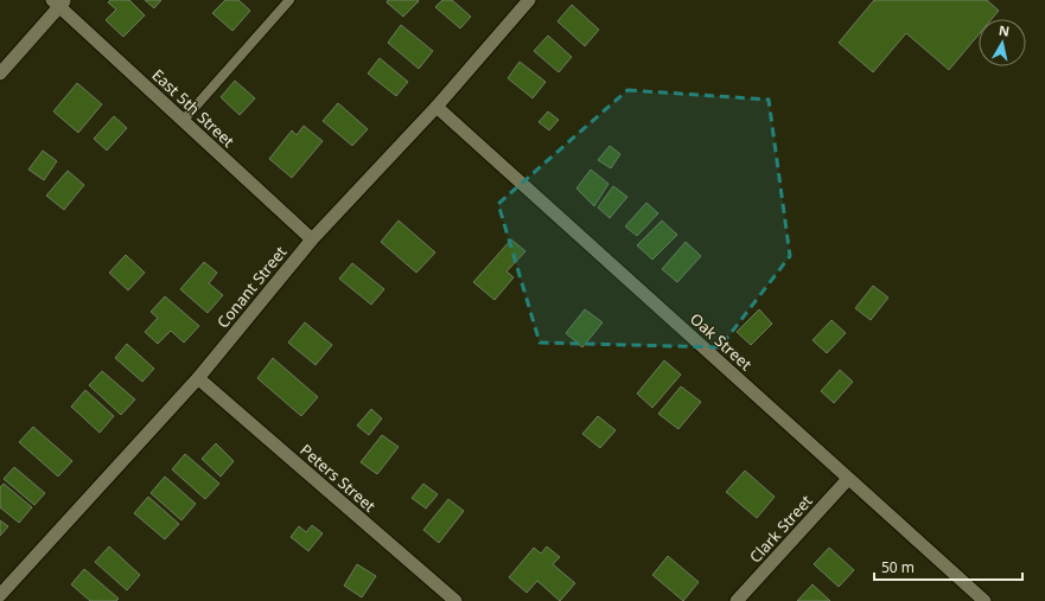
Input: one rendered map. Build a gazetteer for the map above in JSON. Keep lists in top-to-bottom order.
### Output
{
  "streets": {
    "street": [
      "East 5th Street",
      "Conant Street",
      "Oak Street",
      "Peters Street",
      "Clark Street"
    ]
  },
  "crossings": [
    ["East 5th Street", "Conant Street"],
    ["Conant Street", "Oak Street"],
    ["Conant Street", "Peters Street"],
    ["Oak Street", "Clark Street"]
  ],
  "scale_bar": "50 m",
  "north": "top"
}
